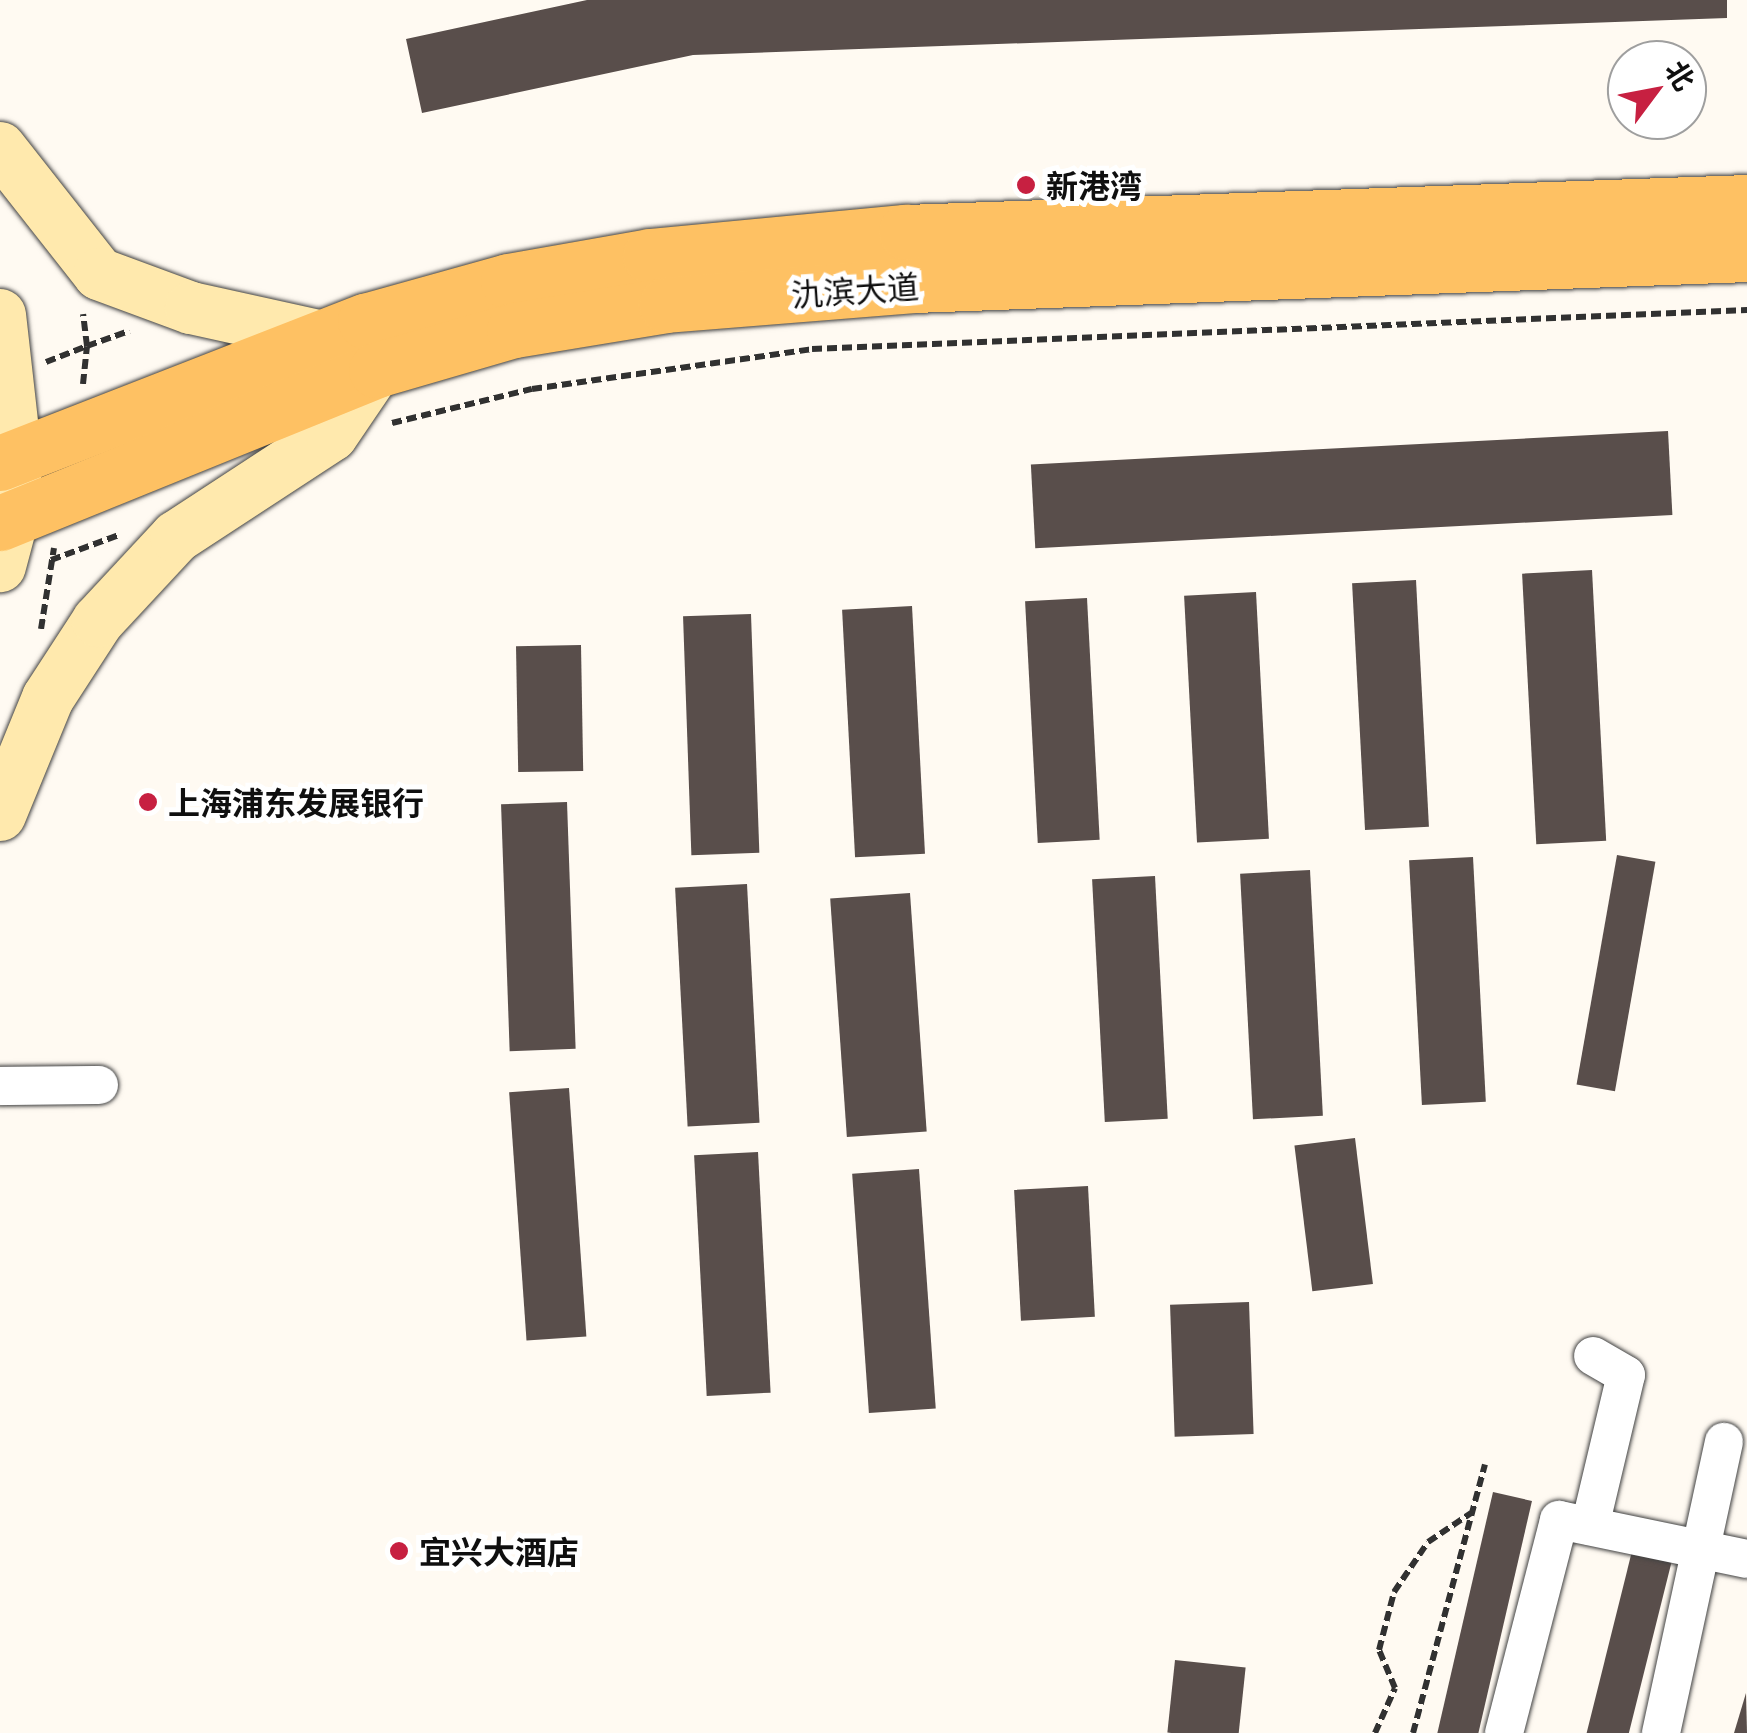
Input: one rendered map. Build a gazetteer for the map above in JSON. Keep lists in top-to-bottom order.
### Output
{
  "streets": {
    "main road": ["氿滨大道"]
  },
  "places": ["新港湾", "上海浦东发展银行", "宜兴大酒店"],
  "north": "top right"
}
